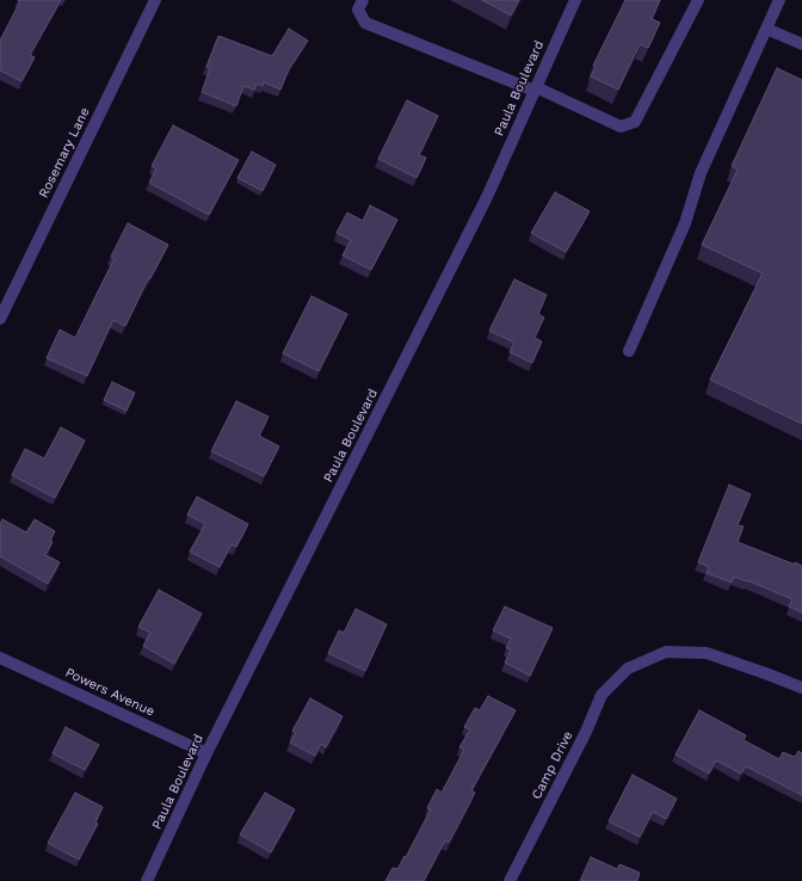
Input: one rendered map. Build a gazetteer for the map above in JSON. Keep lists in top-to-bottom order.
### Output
{
  "streets": {
    "street": [
      "Paula Boulevard",
      "Rosemary Lane",
      "Powers Avenue",
      "Camp Drive"
    ]
  },
  "crossings": [
    ["Paula Boulevard", "Powers Avenue"]
  ]
}
